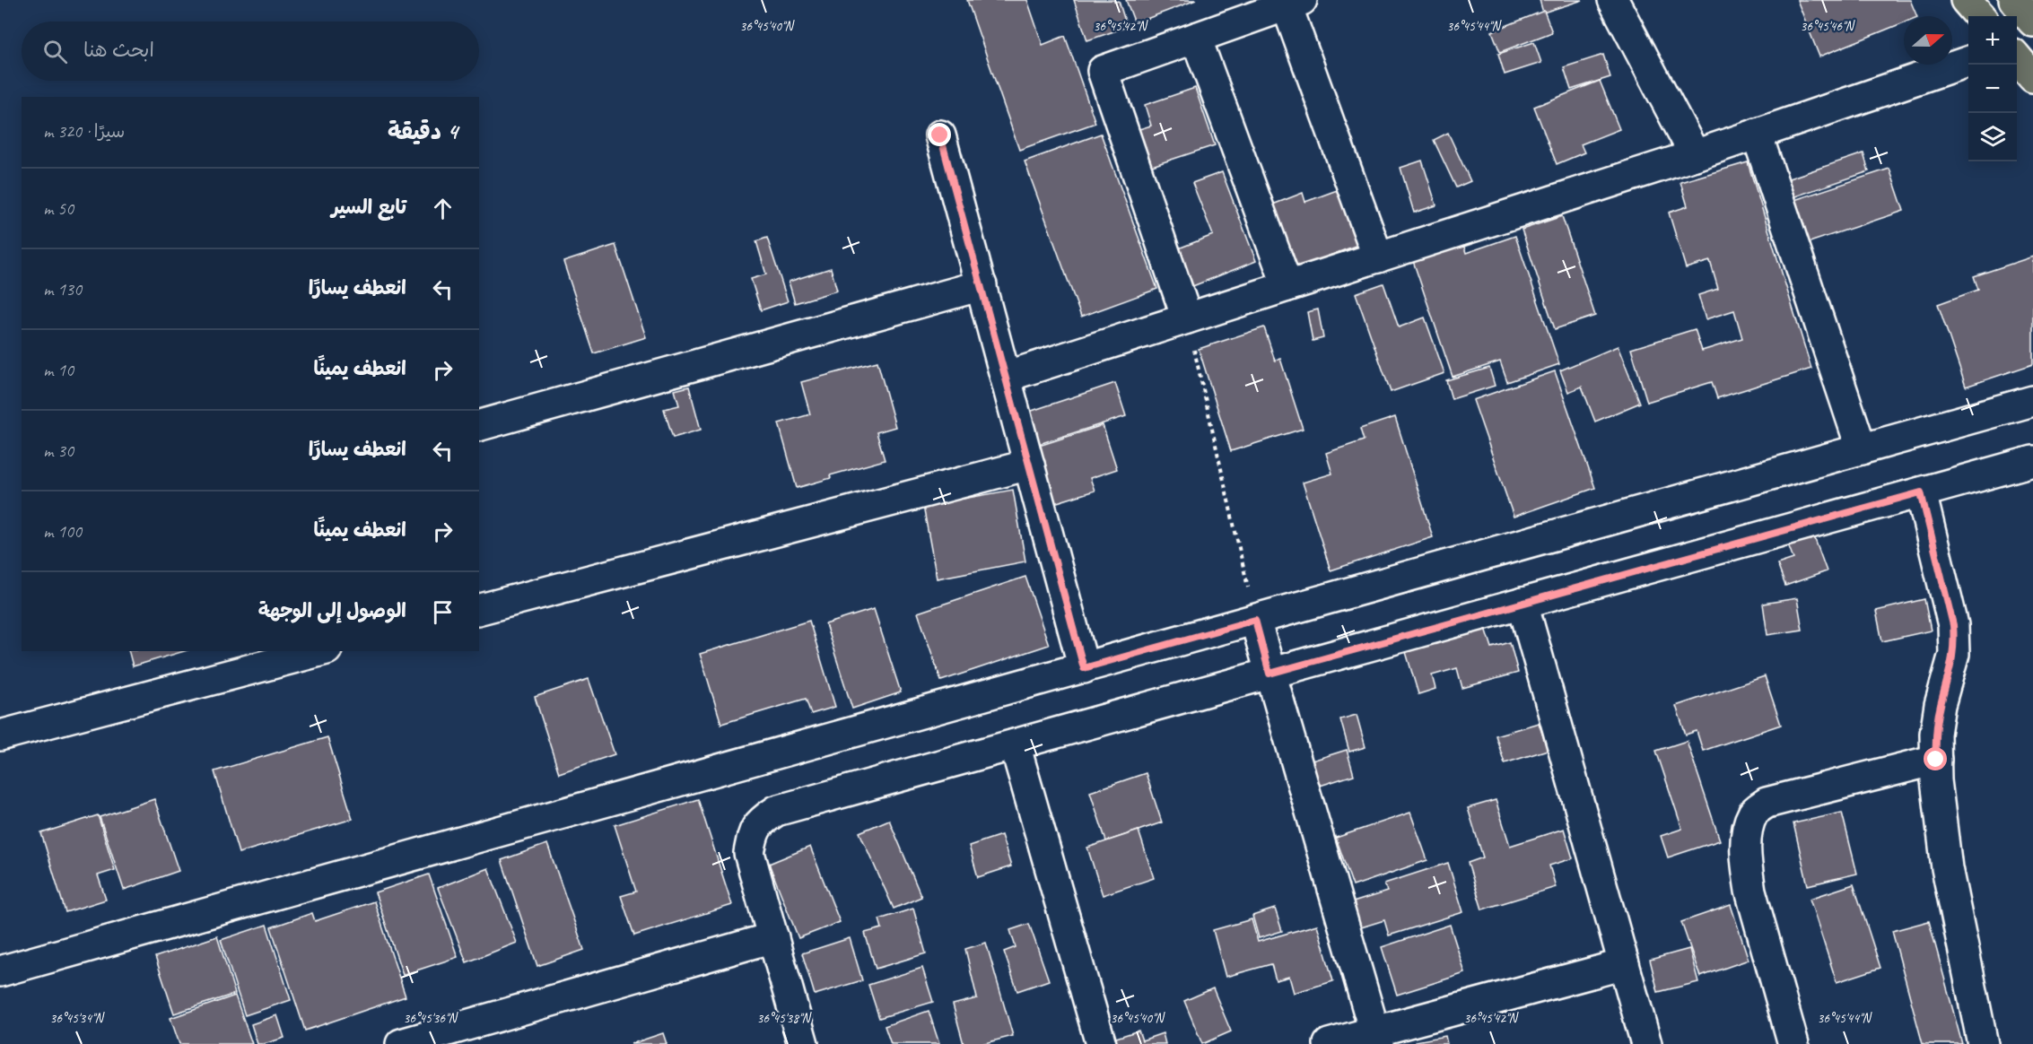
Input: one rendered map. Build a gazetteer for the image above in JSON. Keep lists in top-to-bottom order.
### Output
{
  "north": "right",
  "page": {
    "map_buttons": ["+", "−"],
    "search": "ابحث هنا",
    "heading": ["4 دقيقة", "سيرًا · 320 m"],
    "list": [
      ["تابع السير", "50 m"],
      ["انعطف يسارًا", "130 m"],
      ["انعطف يمينًا", "10 m"],
      ["انعطف يسارًا", "30 m"],
      ["انعطف يمينًا", "100 m"],
      "الوصول إلى الوجهة"
    ]
  },
  "coordinates": [
    "36°45'40\"N",
    "36°45'42\"N",
    "36°45'44\"N",
    "36°45'46\"N",
    "36°45'34\"N",
    "36°45'36\"N",
    "36°45'38\"N"
  ]
}
